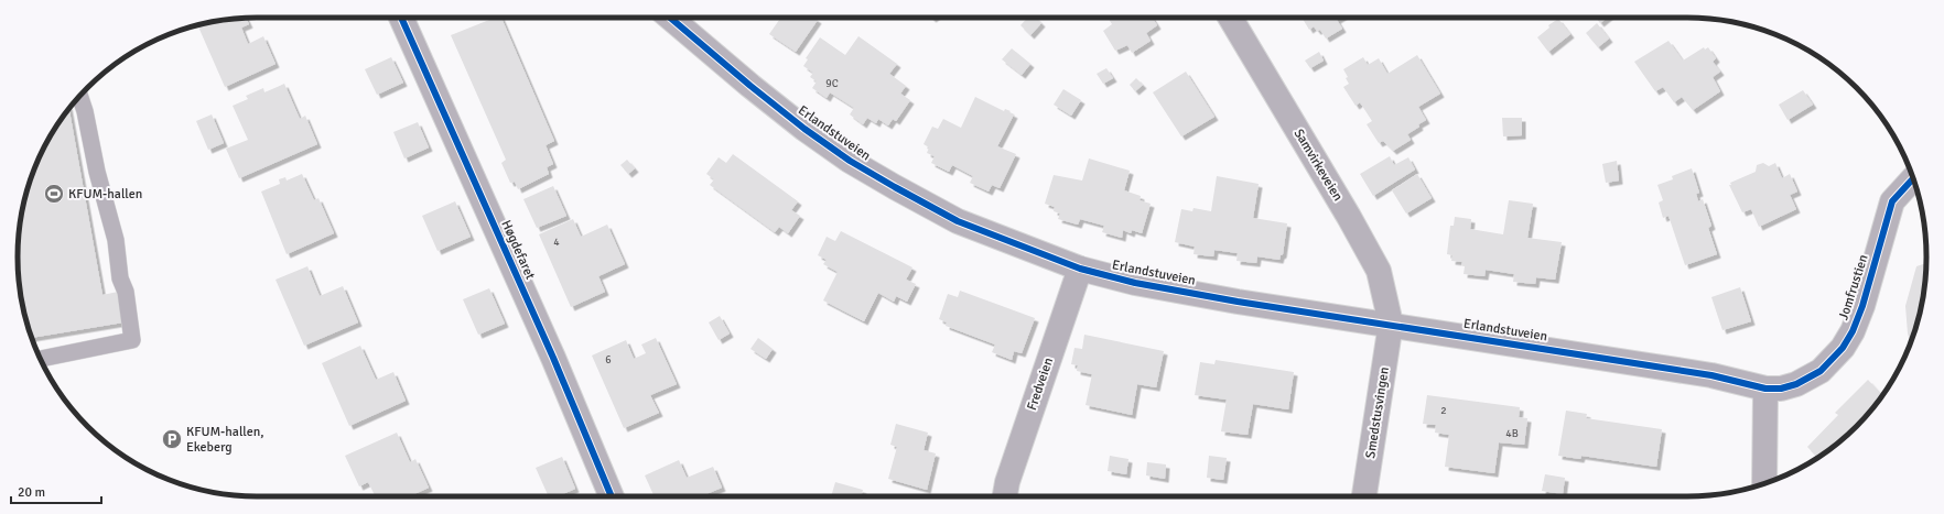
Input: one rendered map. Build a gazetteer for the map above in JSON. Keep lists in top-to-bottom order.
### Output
{
  "streets": {
    "street": [
      "Erlandstuveien",
      "Samvirkeveien",
      "Høgdefaret",
      "Jomfrustien",
      "Fredveien",
      "Smedstusvingen"
    ]
  },
  "crossings": [
    ["Erlandstuveien", "Samvirkeveien"],
    ["Erlandstuveien", "Jomfrustien"],
    ["Erlandstuveien", "Fredveien"],
    ["Erlandstuveien", "Smedstusvingen"],
    ["Samvirkeveien", "Smedstusvingen"]
  ],
  "places": {
    "sports": ["KFUM-hallen"],
    "parking": ["KFUM-hallen, Ekeberg"]
  },
  "house_numbers": [
    "9C",
    "4",
    "6",
    "2",
    "4B"
  ],
  "scale_bar": "20 m"
}
